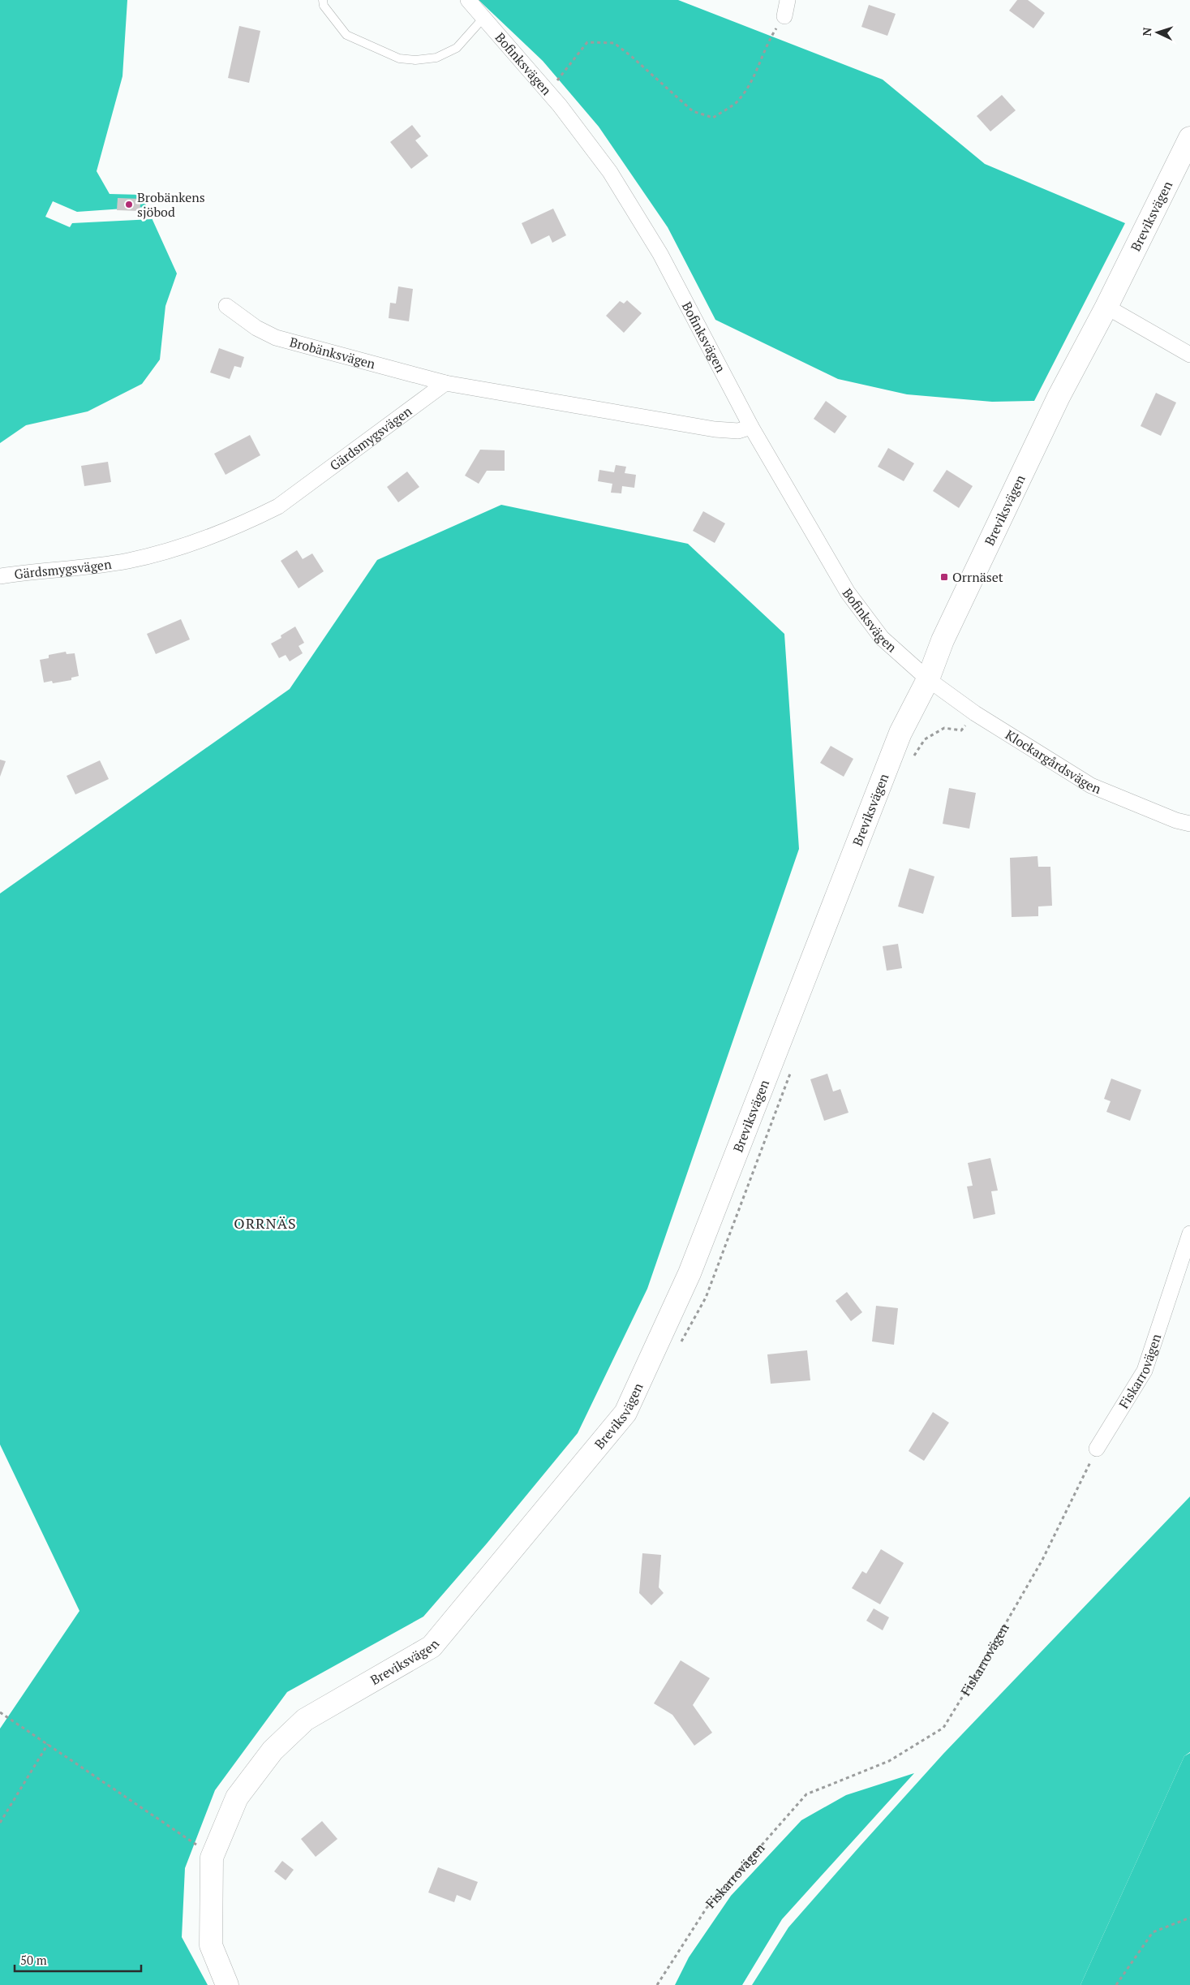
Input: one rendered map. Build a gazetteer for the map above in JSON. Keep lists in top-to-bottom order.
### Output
{
  "streets": {
    "main road": ["Breviksvägen"],
    "street": [
      "Bofinksvägen",
      "Brobänksvägen",
      "Gärdsmygsvägen",
      "Klockargårdsvägen",
      "Fiskarrovägen"
    ]
  },
  "crossings": [
    ["Bofinksvägen", "Breviksvägen"],
    ["Bofinksvägen", "Klockargårdsvägen"],
    ["Breviksvägen", "Klockargårdsvägen"],
    ["Brobänksvägen", "Gärdsmygsvägen"]
  ],
  "districts": ["ORRNÄS"],
  "places": {
    "other": ["Brobänkens sjöbod"],
    "transit": ["Orrnäset"]
  },
  "scale_bar": "50 m",
  "north": "left"
}
